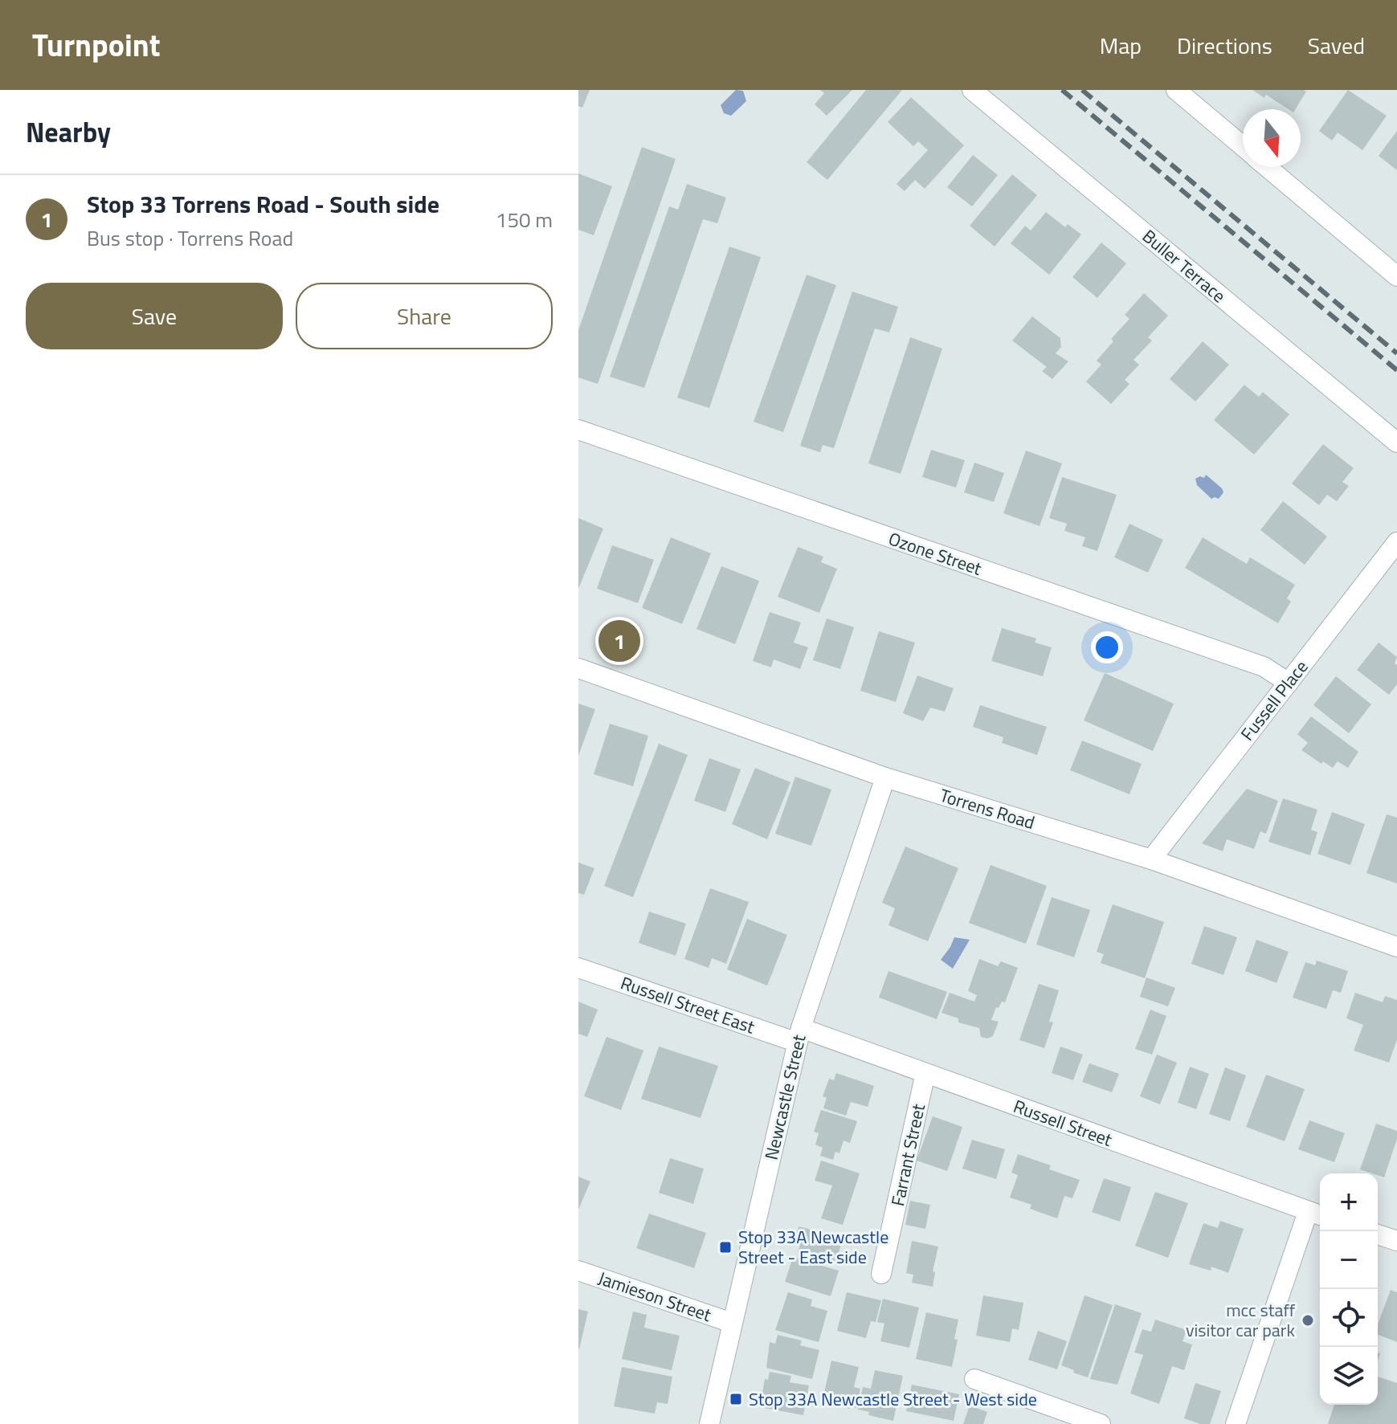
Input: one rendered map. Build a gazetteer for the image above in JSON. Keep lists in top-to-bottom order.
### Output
{
  "streets": {
    "street": [
      "Buller Terrace",
      "Ozone Street",
      "Fussell Place",
      "Torrens Road",
      "Russell Street East",
      "Newcastle Street",
      "Russell Street",
      "Farrant Street",
      "Jamieson Street"
    ]
  },
  "crossings": [
    ["Ozone Street", "Fussell Place"],
    ["Fussell Place", "Torrens Road"],
    ["Torrens Road", "Newcastle Street"],
    ["Russell Street East", "Newcastle Street"],
    ["Russell Street East", "Russell Street"],
    ["Newcastle Street", "Russell Street"],
    ["Newcastle Street", "Jamieson Street"],
    ["Russell Street", "Farrant Street"]
  ],
  "places": {
    "transit": ["Stop 33A Newcastle Street - East side", "Stop 33A Newcastle Street - West side"],
    "other": ["mcc staff visitor car park"]
  },
  "north": "bottom",
  "page": {
    "header": "Turnpoint",
    "nav": ["Map", "Directions", "Saved"],
    "heading": "Nearby",
    "list": [
      {
        "mark": "1",
        "name": "Stop 33 Torrens Road - South side",
        "note": "Bus stop · Torrens Road",
        "value": "150 m"
      }
    ],
    "buttons": ["Save", "Share"],
    "pins": "1",
    "map_buttons": ["+", "−"]
  }
}
